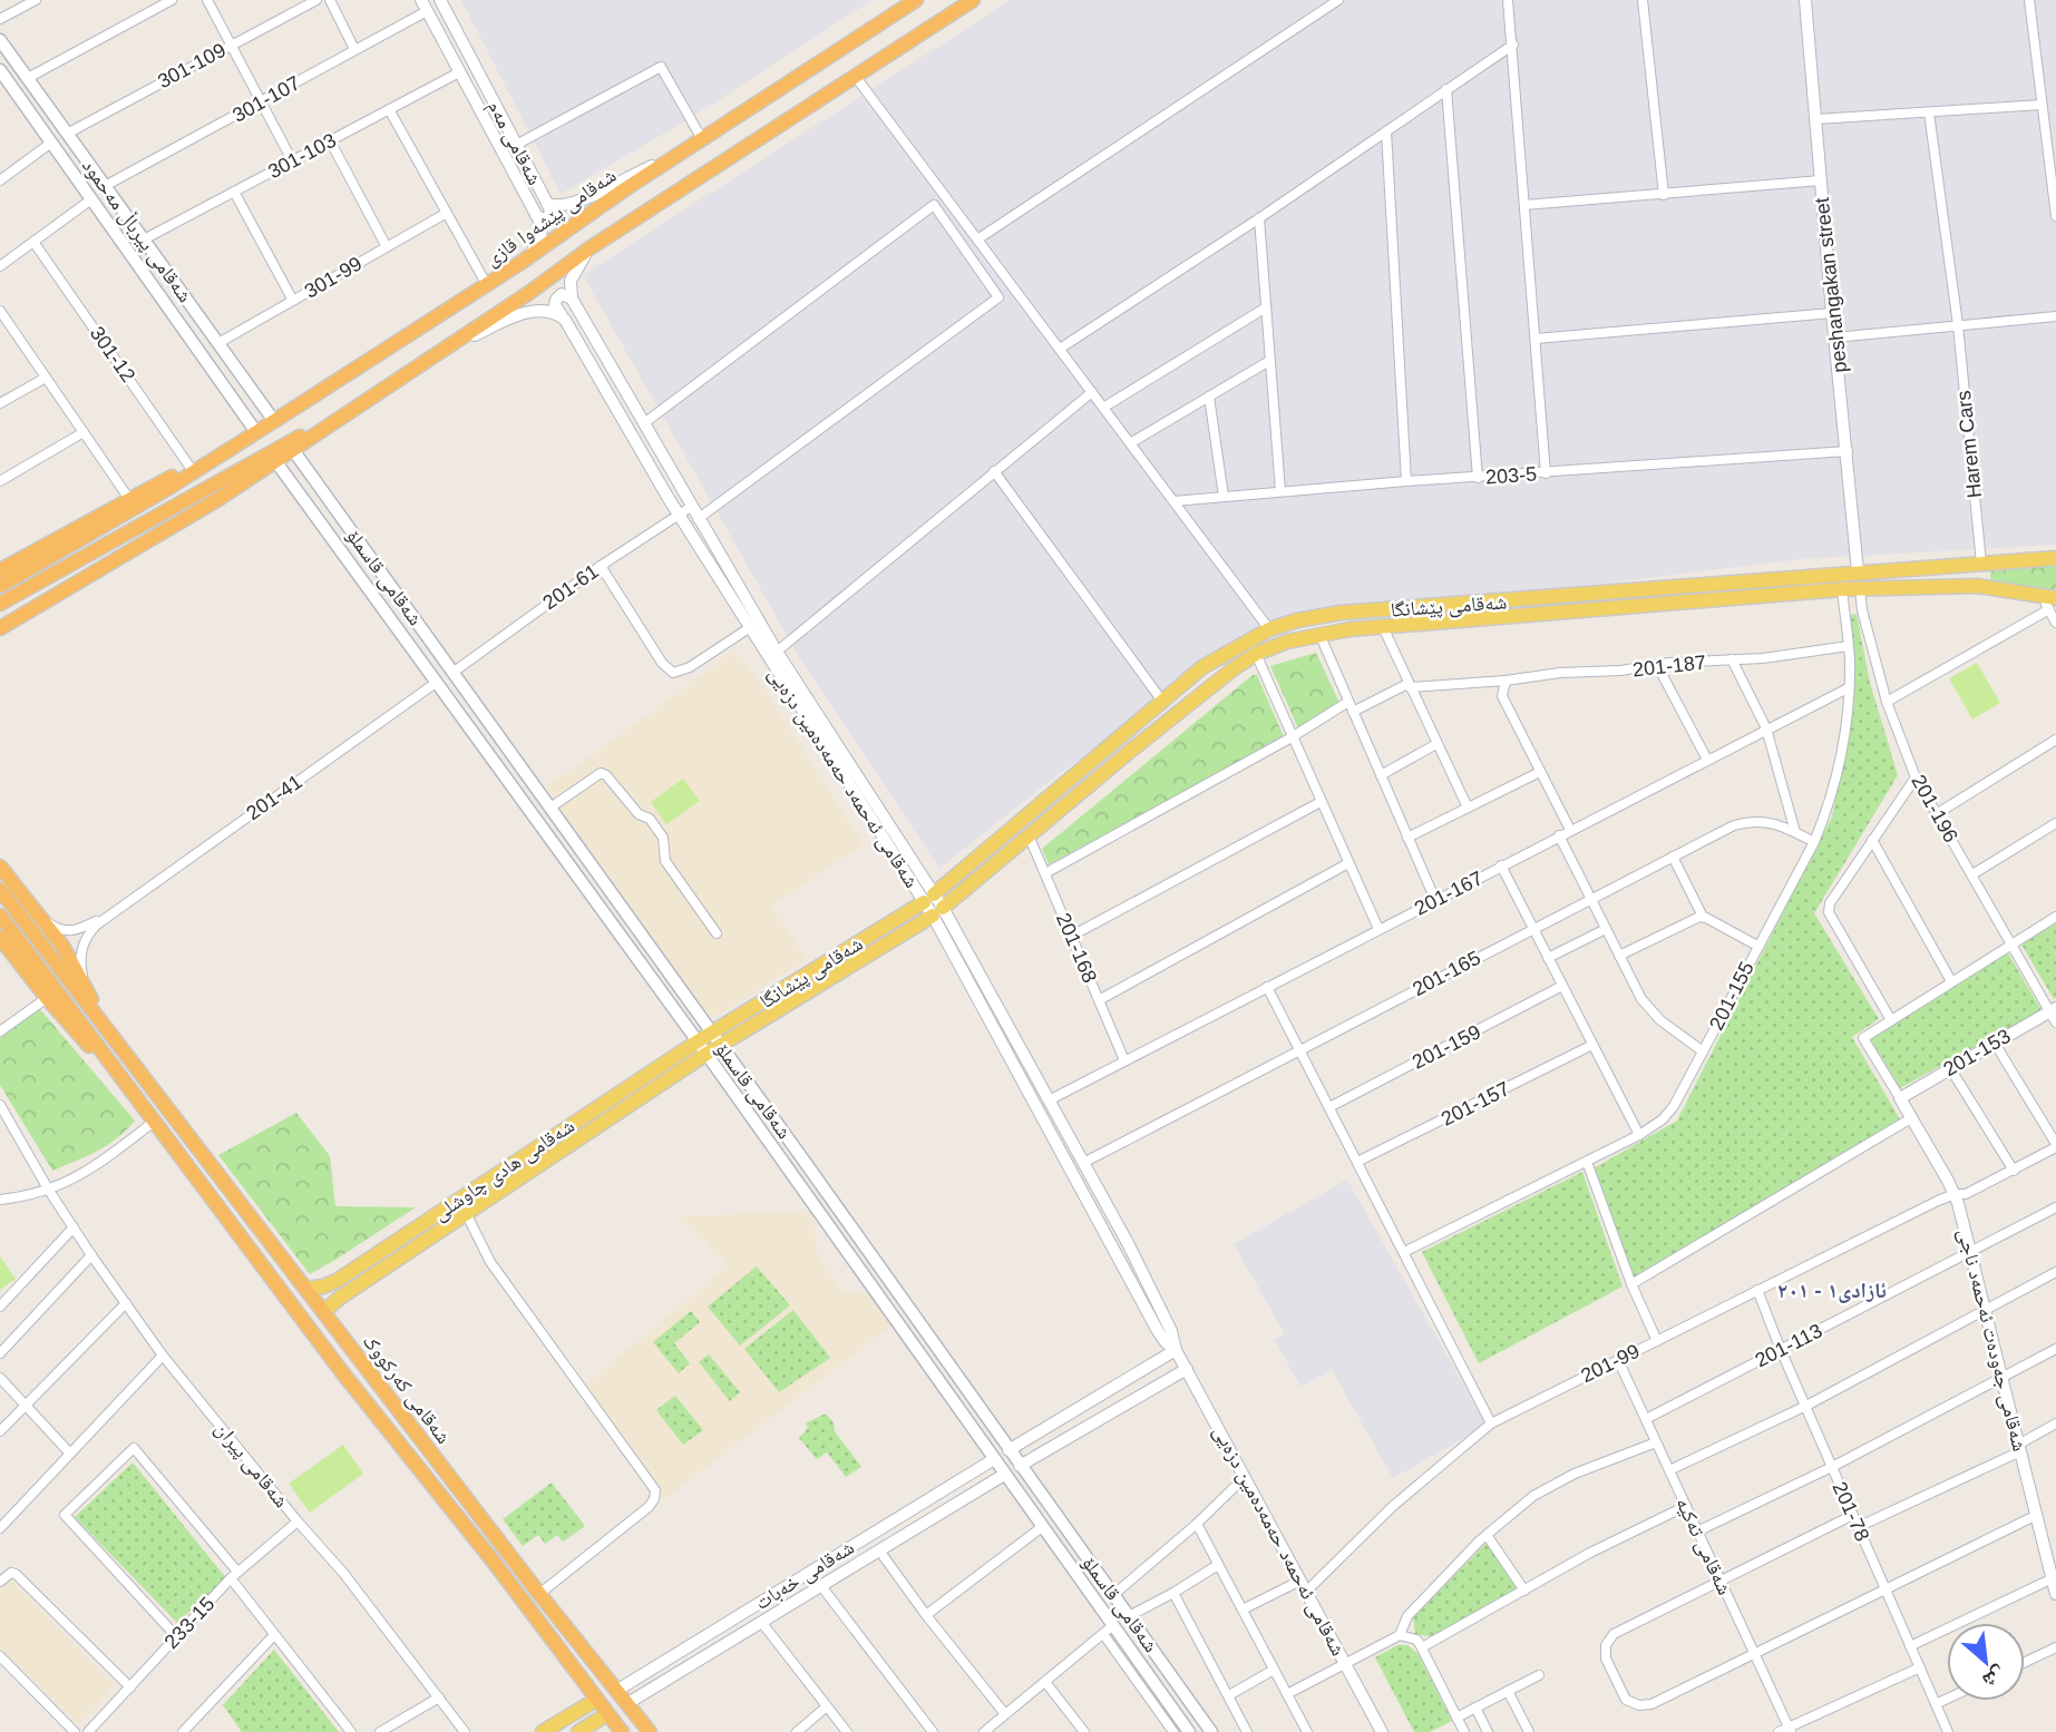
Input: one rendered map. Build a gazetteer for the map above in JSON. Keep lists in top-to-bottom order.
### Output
{
  "streets": {
    "highway": ["شەقامی پێشەوا قازی", "شەقامی کەرکووک"],
    "main road": [
      "شەقامی پیرباڵ مەحمود",
      "شەقامی قاسملۆ",
      "شەقامی پێشانگا",
      "شەقامی هادی چاوشلی"
    ],
    "street": [
      "301-109",
      "301-107",
      "شەقامی مەم",
      "301-103",
      "301-99",
      "peshangakan street",
      "301-12",
      "Harem Cars",
      "203-5",
      "201-61",
      "201-187",
      "شەقامی ئەحمەد حەمەدەمین دزەیی",
      "201-41",
      "201-196",
      "201-167",
      "201-168",
      "201-165",
      "201-155",
      "201-159",
      "201-153",
      "201-157",
      "شەقامی جەودەت ئەحمەد ناجی",
      "201-113",
      "201-99",
      "شەقامی پیران",
      "201-78",
      "شەقامی تەکیە",
      "شەقامی خەبات",
      "233-15"
    ]
  },
  "crossings": [
    ["301-109", "شەقامی پیرباڵ مەحمود"],
    ["301-107", "شەقامی مەم"],
    ["301-107", "شەقامی پیرباڵ مەحمود"],
    ["شەقامی مەم", "301-103"],
    ["شەقامی مەم", "شەقامی پێشەوا قازی"],
    ["301-103", "شەقامی پیرباڵ مەحمود"],
    ["شەقامی پێشەوا قازی", "شەقامی پیرباڵ مەحمود"],
    ["شەقامی پێشەوا قازی", "301-12"],
    ["شەقامی پیرباڵ مەحمود", "301-99"],
    ["peshangakan street", "203-5"],
    ["peshangakan street", "شەقامی پێشانگا"],
    ["Harem Cars", "شەقامی پێشانگا"],
    ["شەقامی قاسملۆ", "201-61"],
    ["شەقامی قاسملۆ", "شەقامی پێشانگا"],
    ["شەقامی قاسملۆ", "201-41"],
    ["شەقامی قاسملۆ", "شەقامی هادی چاوشلی"],
    ["شەقامی قاسملۆ", "شەقامی خەبات"],
    ["201-61", "شەقامی ئەحمەد حەمەدەمین دزەیی"],
    ["شەقامی پێشانگا", "شەقامی ئەحمەد حەمەدەمین دزەیی"],
    ["شەقامی پێشانگا", "201-196"],
    ["شەقامی پێشانگا", "201-168"],
    ["شەقامی پێشانگا", "201-155"],
    ["شەقامی پێشانگا", "شەقامی هادی چاوشلی"],
    ["201-187", "201-155"],
    ["شەقامی ئەحمەد حەمەدەمین دزەیی", "201-167"],
    ["شەقامی ئەحمەد حەمەدەمین دزەیی", "201-165"],
    ["شەقامی ئەحمەد حەمەدەمین دزەیی", "201-99"],
    ["201-41", "شەقامی کەرکووک"],
    ["201-196", "201-153"],
    ["201-167", "201-168"],
    ["201-167", "201-155"],
    ["201-165", "201-155"],
    ["201-153", "شەقامی جەودەت ئەحمەد ناجی"],
    ["شەقامی هادی چاوشلی", "شەقامی کەرکووک"],
    ["شەقامی جەودەت ئەحمەد ناجی", "201-113"],
    ["شەقامی جەودەت ئەحمەد ناجی", "201-99"],
    ["201-113", "201-78"],
    ["201-113", "شەقامی تەکیە"],
    ["201-99", "201-78"],
    ["201-99", "شەقامی تەکیە"],
    ["شەقامی کەرکووک", "شەقامی خەبات"],
    ["شەقامی پیران", "233-15"]
  ],
  "districts": ["ئازادی١ - ٢٠١"],
  "north": "bottom right"
}
